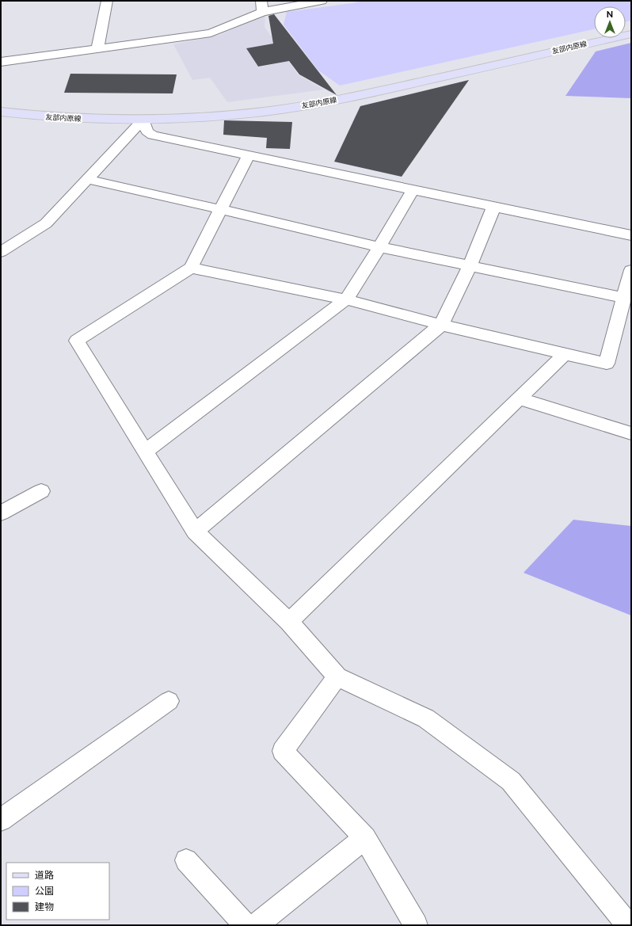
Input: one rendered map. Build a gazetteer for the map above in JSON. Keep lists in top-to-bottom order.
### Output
{
  "streets": {
    "main road": ["友部内原線"]
  },
  "legend": ["道路", "公園", "建物"],
  "north": "top"
}
